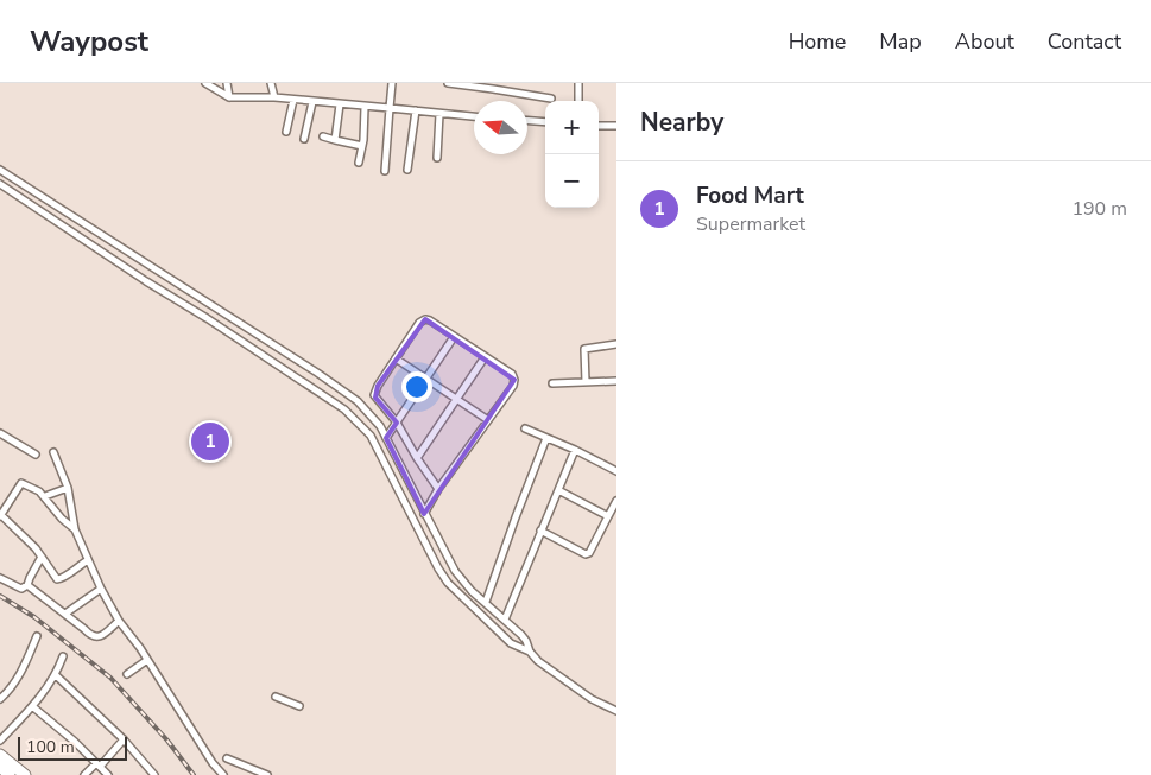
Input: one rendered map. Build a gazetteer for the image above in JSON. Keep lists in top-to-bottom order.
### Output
{
  "scale_bar": "100 m",
  "north": "left",
  "page": {
    "header": "Waypost",
    "nav": [
      "Home",
      "Map",
      "About",
      "Contact"
    ],
    "heading": "Nearby",
    "map_buttons": ["+", "−"],
    "list": [
      {
        "mark": "1",
        "name": "Food Mart",
        "note": "Supermarket",
        "value": "190 m"
      }
    ],
    "pins": "1",
    "scale": "100 m"
  }
}
